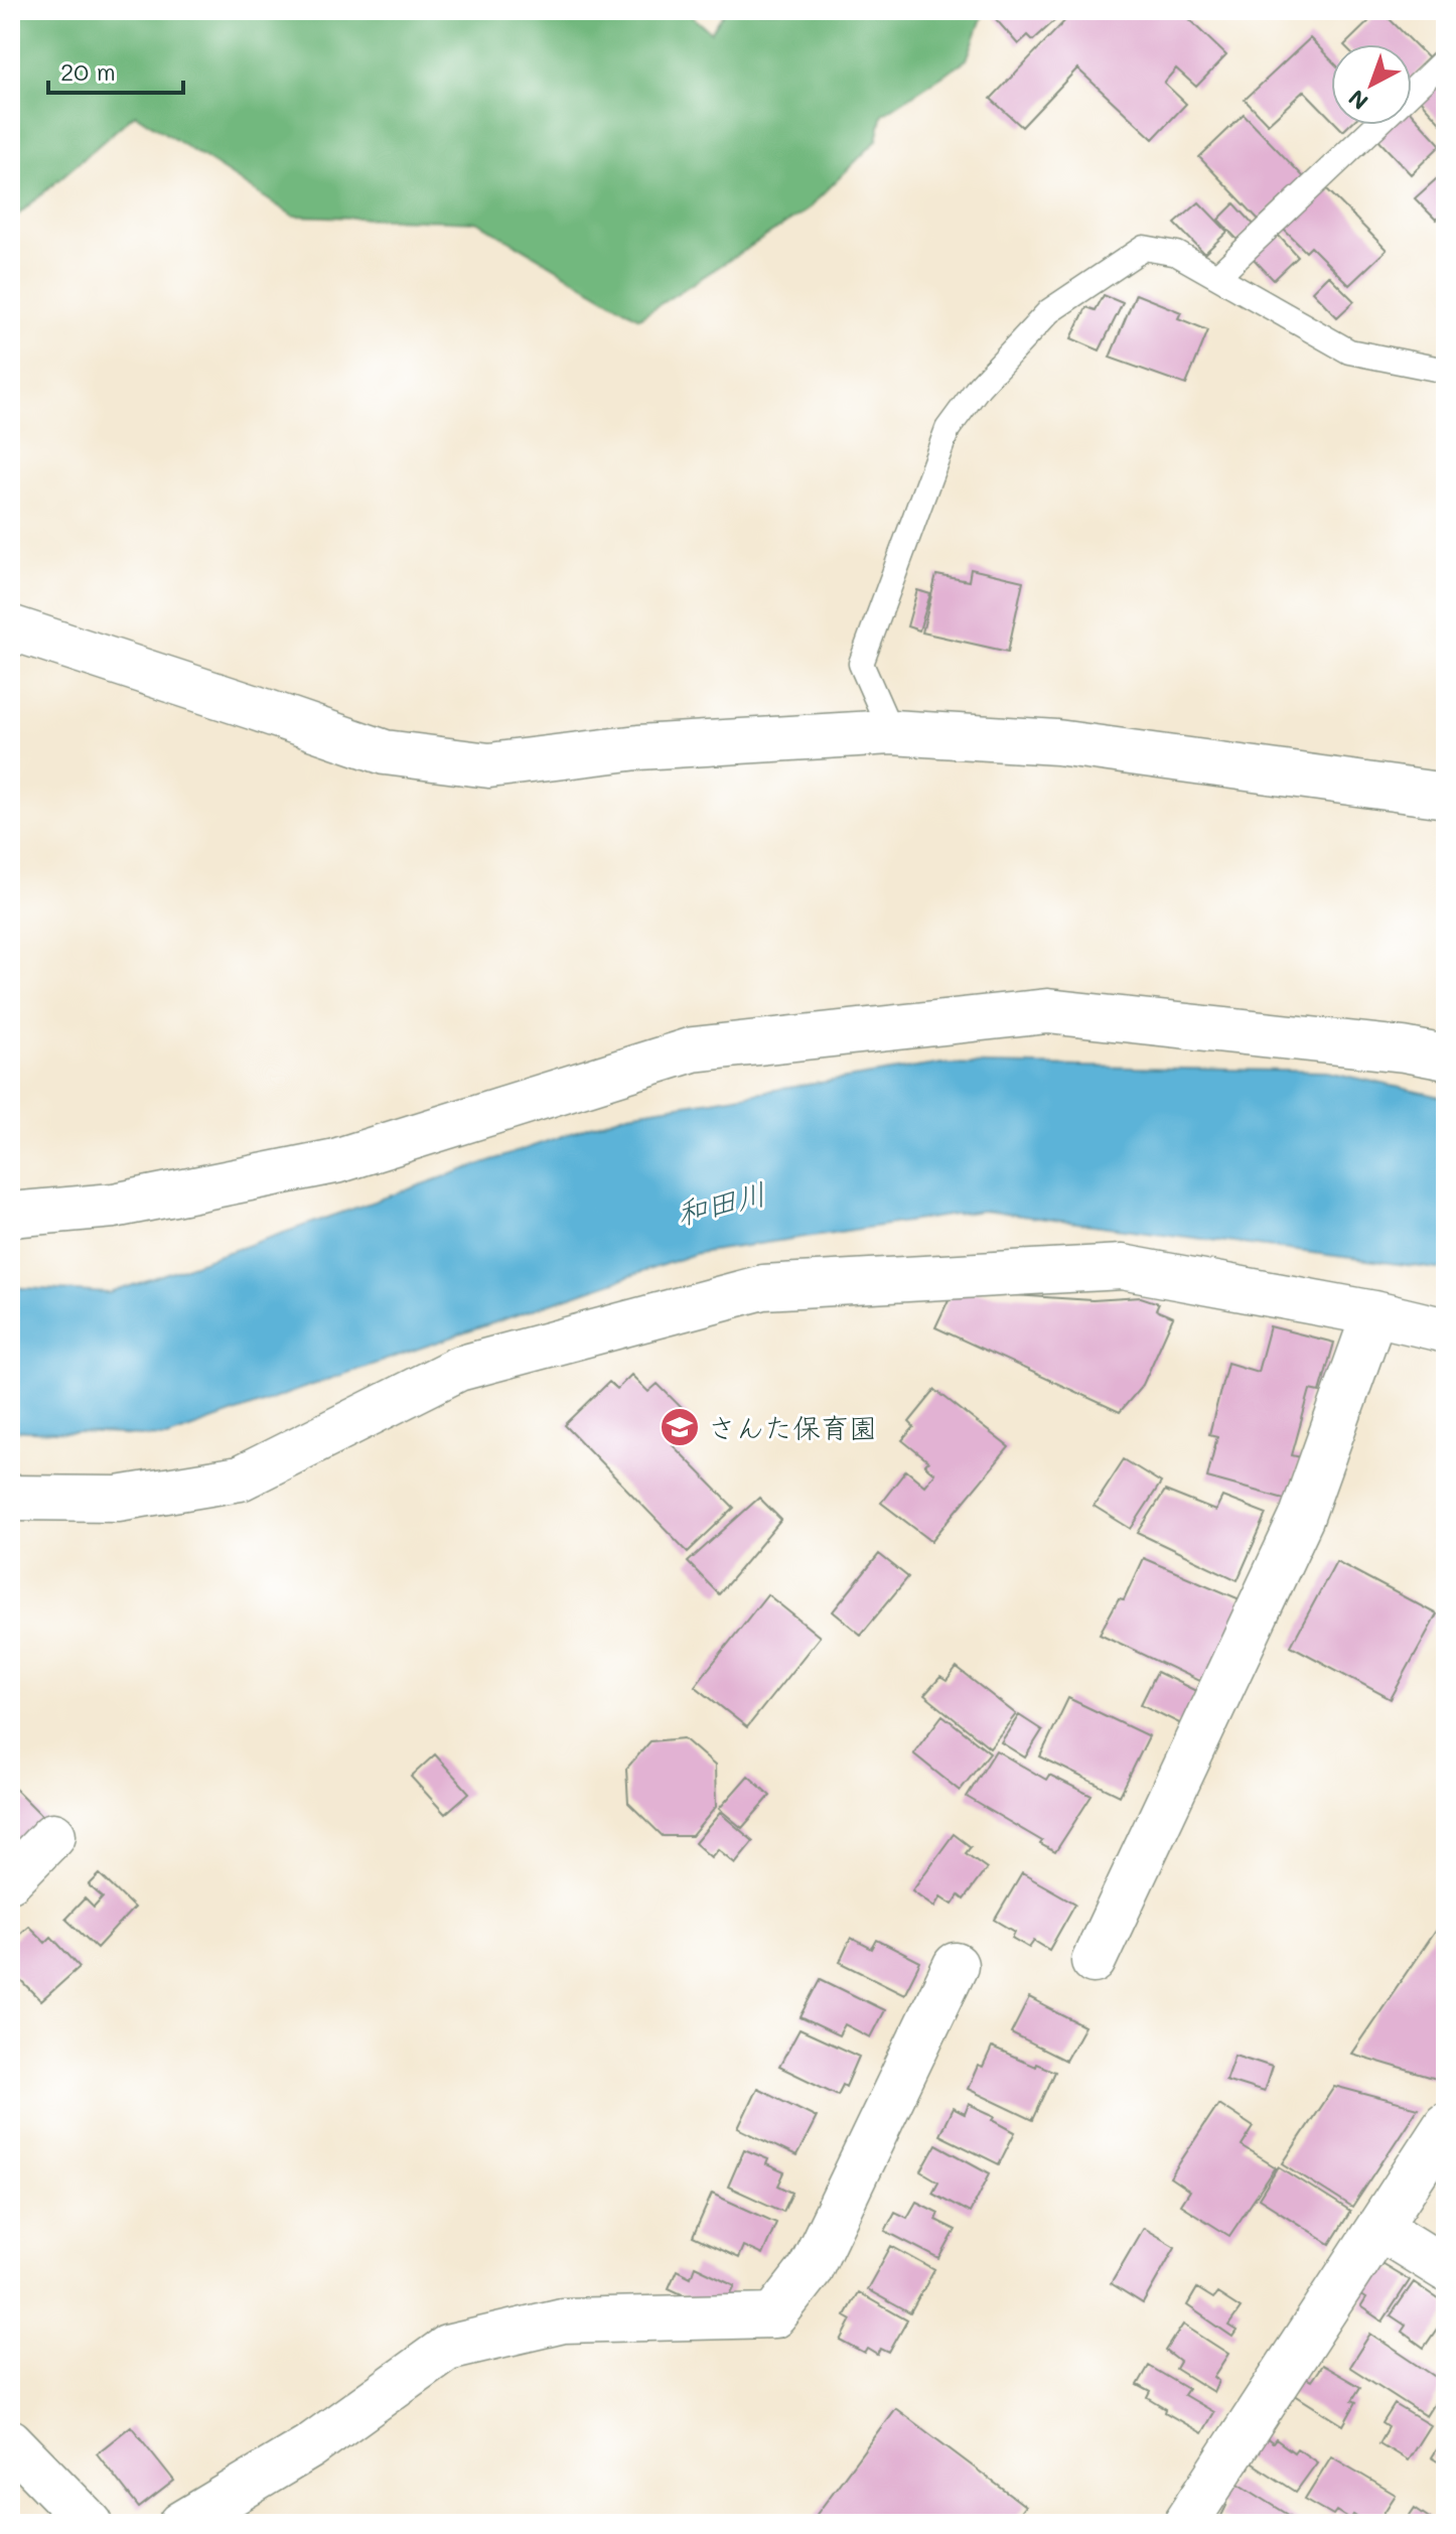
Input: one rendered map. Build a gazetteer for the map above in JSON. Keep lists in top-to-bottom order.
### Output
{
  "water": ["和田川"],
  "places": {
    "school or university": ["さんた保育園"]
  },
  "scale_bar": "20 m",
  "north": "bottom left"
}
